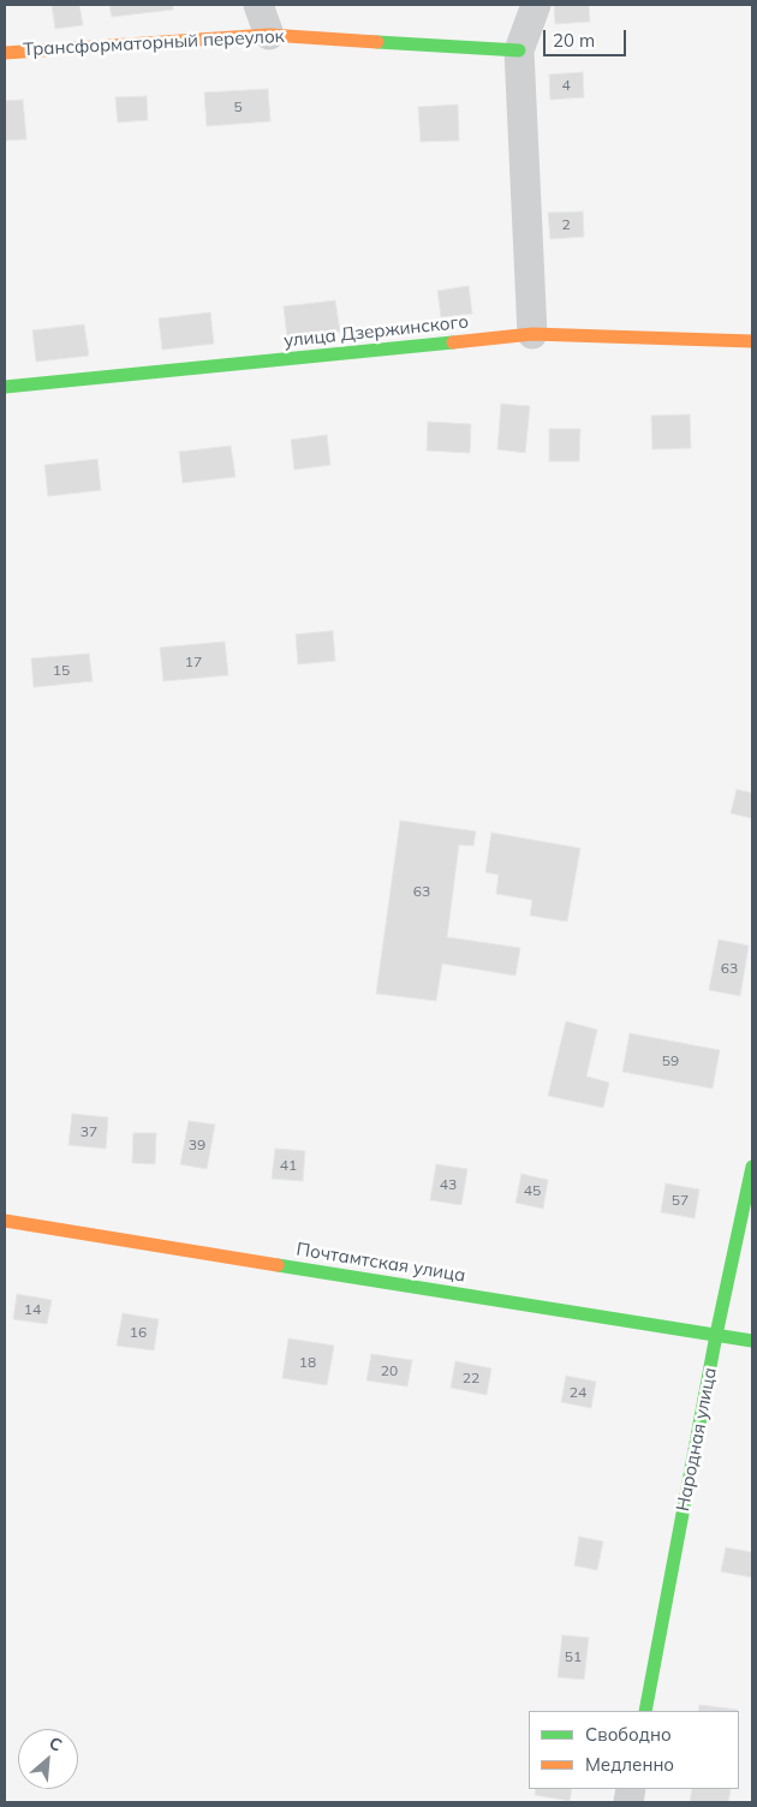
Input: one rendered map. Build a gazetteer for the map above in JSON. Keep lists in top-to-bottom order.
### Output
{
  "streets": {
    "street": [
      "Трансформаторный переулок",
      "улица Дзержинского",
      "Почтамтская улица",
      "Народная улица"
    ]
  },
  "crossings": [
    ["Почтамтская улица", "Народная улица"]
  ],
  "house_numbers": [
    "4",
    "5",
    "2",
    "17",
    "15",
    "63",
    "63",
    "59",
    "37",
    "39",
    "41",
    "43",
    "45",
    "57",
    "14",
    "16",
    "18",
    "20",
    "22",
    "24",
    "51"
  ],
  "legend": ["Свободно", "Медленно"],
  "scale_bar": "20 m",
  "north": "top right"
}
